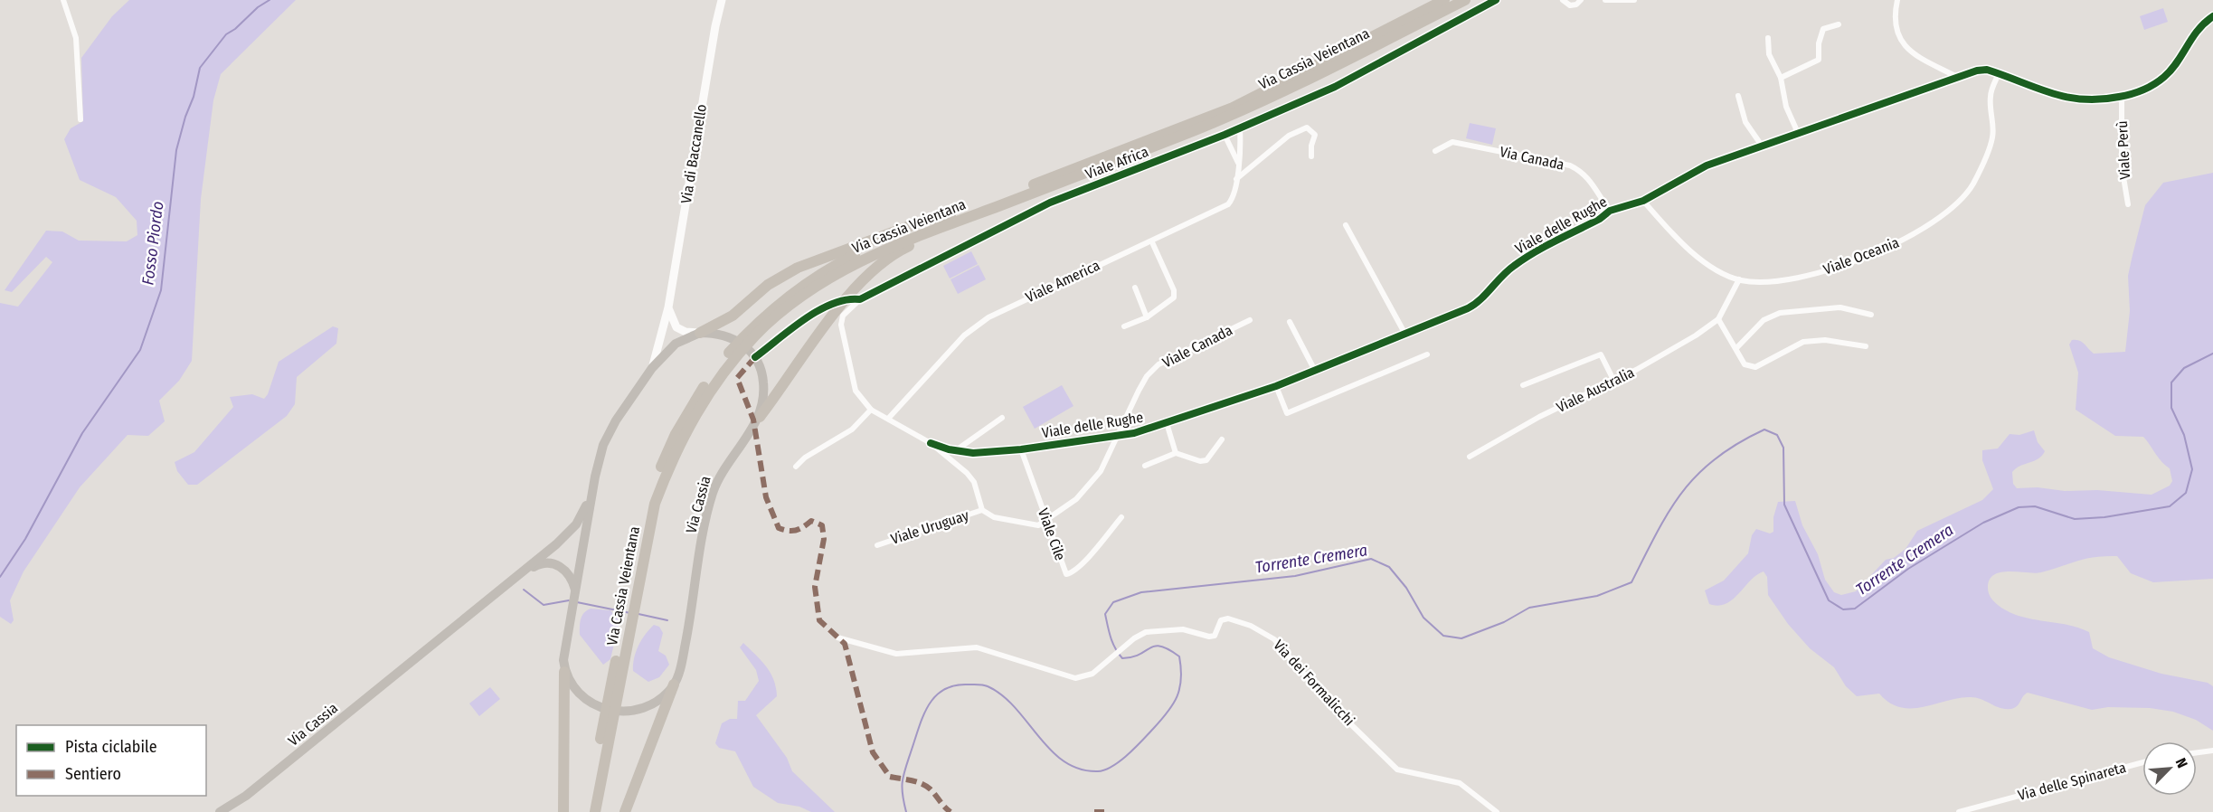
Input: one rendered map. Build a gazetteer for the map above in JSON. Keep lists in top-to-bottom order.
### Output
{
  "streets": {
    "highway": ["Via Cassia Veientana"],
    "main road": ["Via Cassia"],
    "street": [
      "Viale Perù",
      "Via di Baccanello",
      "Via Canada",
      "Viale Africa",
      "Viale delle Rughe",
      "Viale Oceania",
      "Viale America",
      "Viale Canada",
      "Viale Australia",
      "Viale Uruguay",
      "Viale Cile",
      "Via dei Formalicchi",
      "Via delle Spinareta"
    ]
  },
  "crossings": [
    ["Viale Perù", "Viale delle Rughe"],
    ["Via di Baccanello", "Via Cassia"],
    ["Via Canada", "Viale delle Rughe"],
    ["Viale Africa", "Viale America"],
    ["Viale Africa", "Via Cassia"],
    ["Viale delle Rughe", "Viale Oceania"],
    ["Viale delle Rughe", "Viale Canada"],
    ["Viale delle Rughe", "Viale Cile"],
    ["Viale Oceania", "Viale Australia"],
    ["Viale Canada", "Viale Cile"]
  ],
  "water": ["Fosso Piordo", "Torrente Cremera"],
  "legend": ["Pista ciclabile", "Sentiero"],
  "north": "top right"
}
